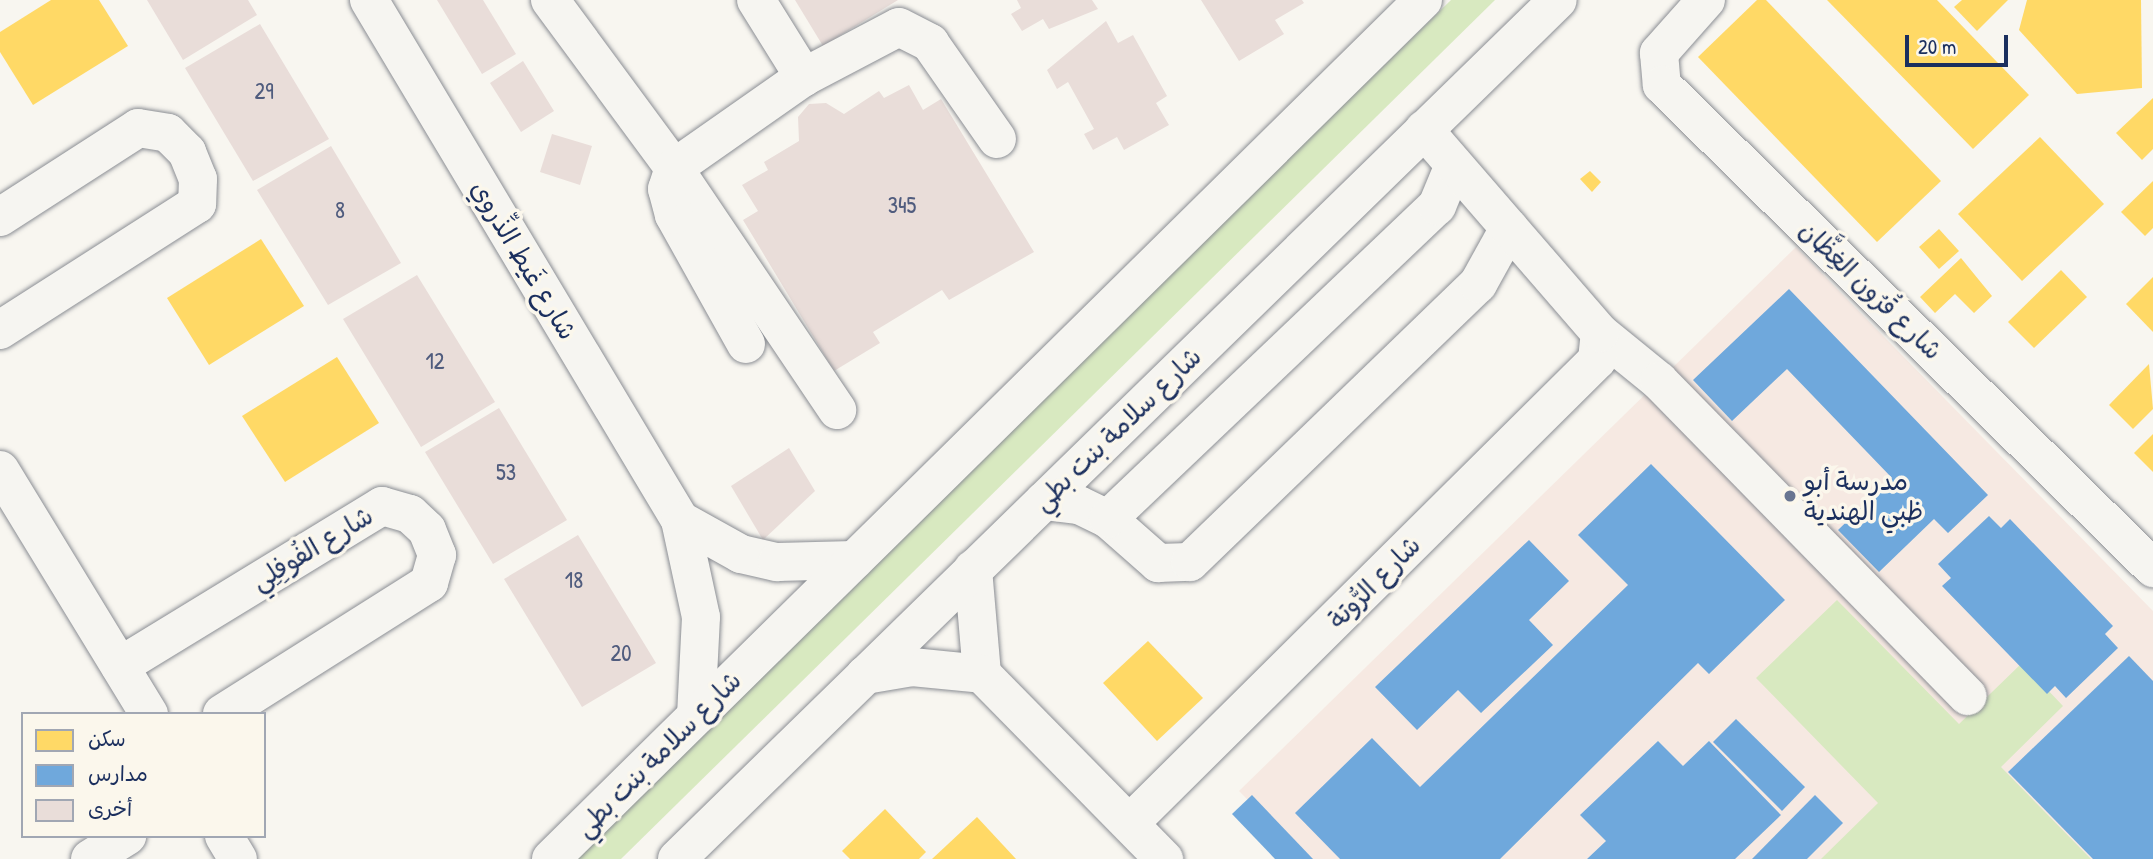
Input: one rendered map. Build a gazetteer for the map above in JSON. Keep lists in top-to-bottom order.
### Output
{
  "streets": {
    "street": [
      "شارع غَيط الذِّروي",
      "شارع قُرُون الغِظَّان",
      "شارع سلامة بنت بطي",
      "شارع الفُوفِلِي",
      "شارع الرُّوتة"
    ]
  },
  "crossings": [
    ["شارع غَيط الذِّروي", "شارع سلامة بنت بطي"]
  ],
  "places": ["مدرسة أبو ظبي الهندية"],
  "house_numbers": [
    "29",
    "345",
    "8",
    "12",
    "53",
    "18",
    "20"
  ],
  "legend": ["سكن", "مدارس", "أخرى"],
  "scale_bar": "20 m"
}
